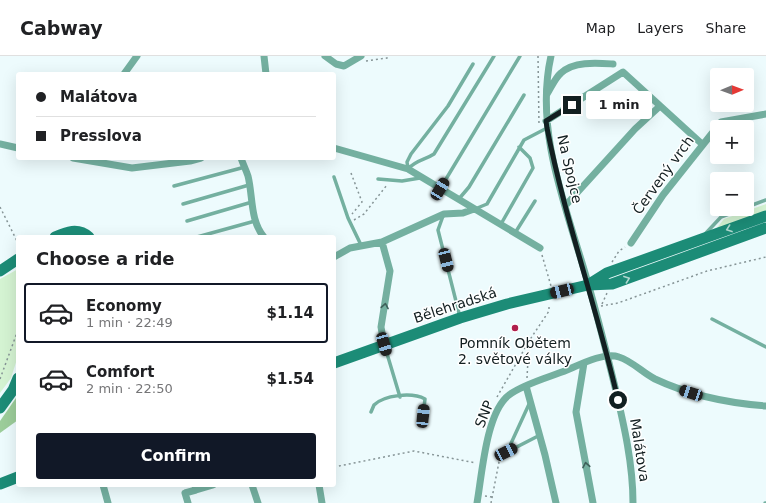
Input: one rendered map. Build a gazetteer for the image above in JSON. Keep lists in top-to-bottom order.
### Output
{
  "streets": {
    "street": [
      "Na Spojce",
      "Červený vrch",
      "Bělehradská",
      "SNP",
      "Malátova"
    ]
  },
  "crossings": [
    ["Na Spojce", "Bělehradská"],
    ["Na Spojce", "Malátova"],
    ["Bělehradská", "Malátova"],
    ["SNP", "Malátova"]
  ],
  "places": ["Pomník Obětem 2. světové války"],
  "north": "right",
  "page": {
    "header": "Cabway",
    "nav": ["Map", "Layers", "Share"],
    "map_buttons": ["+", "−"],
    "banner": ["Malátova", "Presslova"],
    "bubble": "1 min",
    "heading": "Choose a ride",
    "list": [
      {
        "name": "Economy",
        "note": "1 min · 22:49",
        "value": "$1.14"
      },
      {
        "name": "Comfort",
        "note": "2 min · 22:50",
        "value": "$1.54"
      }
    ],
    "buttons": "Confirm"
  }
}
